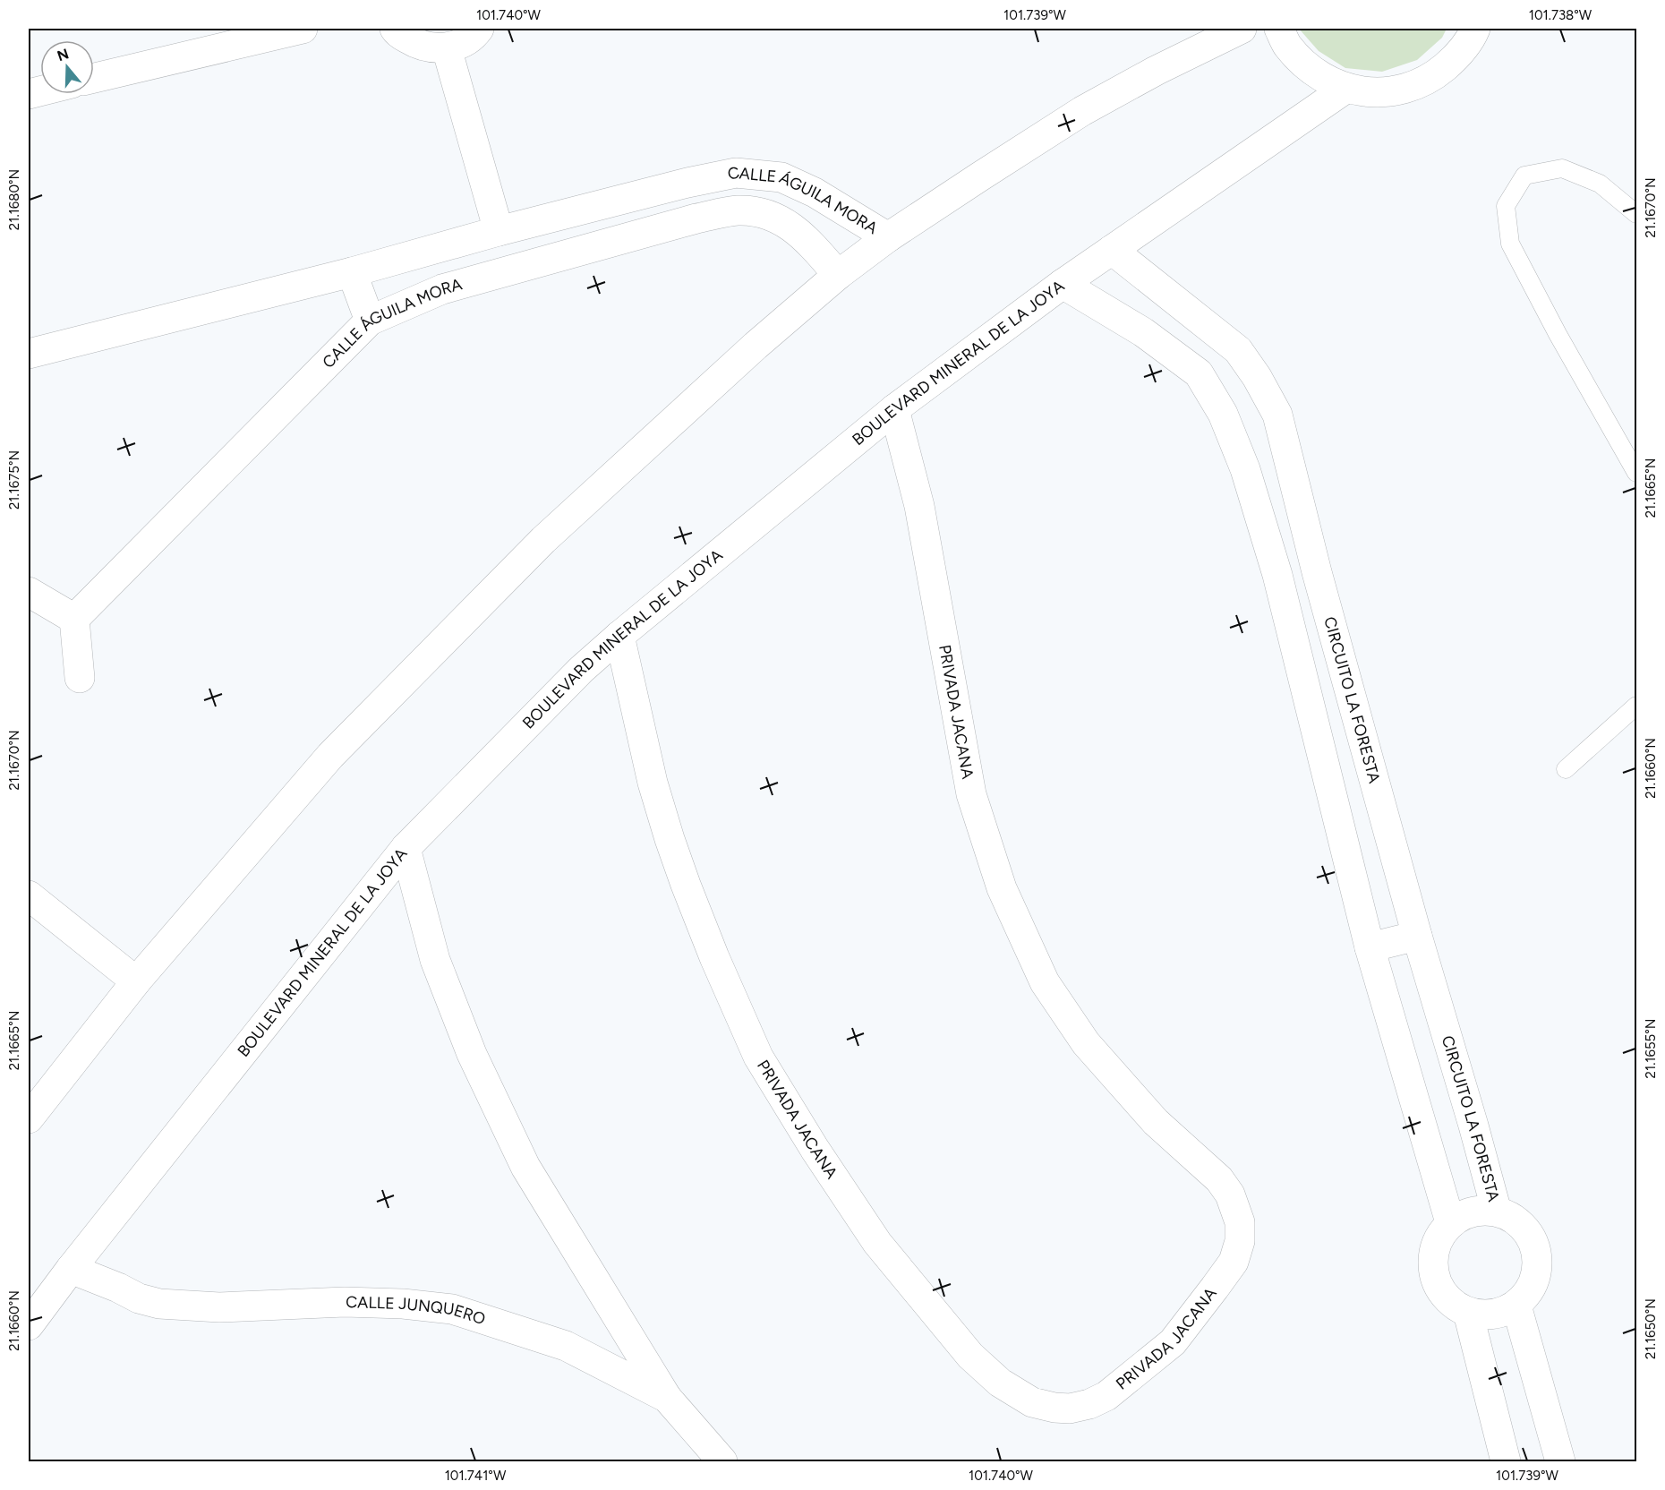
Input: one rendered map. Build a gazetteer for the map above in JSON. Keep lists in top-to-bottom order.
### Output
{
  "streets": {
    "street": [
      "CALLE ÁGUILA MORA",
      "BOULEVARD MINERAL DE LA JOYA",
      "CIRCUITO LA FORESTA",
      "PRIVADA JACANA",
      "CALLE JUNQUERO"
    ]
  },
  "crossings": [
    ["BOULEVARD MINERAL DE LA JOYA", "CIRCUITO LA FORESTA"],
    ["BOULEVARD MINERAL DE LA JOYA", "PRIVADA JACANA"],
    ["BOULEVARD MINERAL DE LA JOYA", "CALLE JUNQUERO"]
  ],
  "north": "top",
  "coordinates": [
    "101.740°W",
    "101.739°W",
    "101.738°W",
    "21.1680°N",
    "21.1670°N",
    "21.1675°N",
    "21.1665°N",
    "21.1660°N",
    "21.1655°N",
    "21.1650°N",
    "101.741°W"
  ]
}
